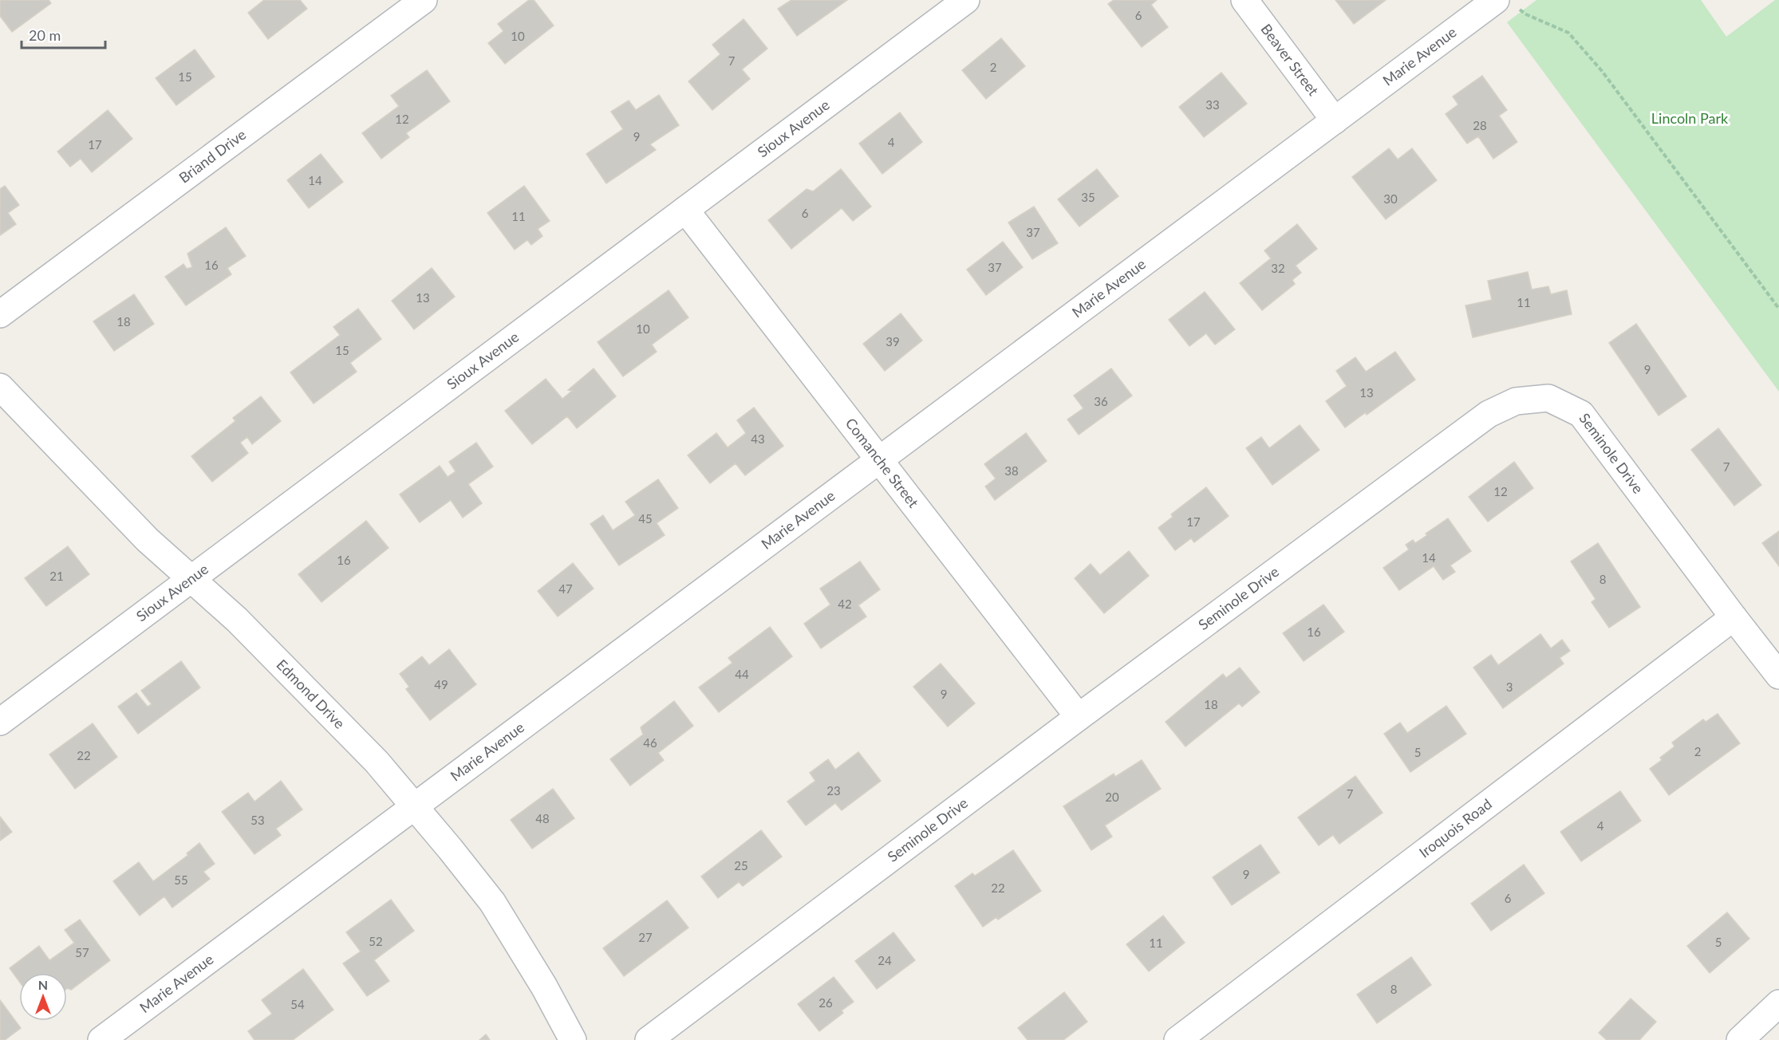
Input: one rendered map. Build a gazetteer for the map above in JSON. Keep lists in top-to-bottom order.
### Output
{
  "streets": {
    "street": [
      "Marie Avenue",
      "Beaver Street",
      "Sioux Avenue",
      "Briand Drive",
      "Seminole Drive",
      "Comanche Street",
      "Edmond Drive",
      "Iroquois Road"
    ]
  },
  "crossings": [
    ["Marie Avenue", "Beaver Street"],
    ["Marie Avenue", "Comanche Street"],
    ["Marie Avenue", "Edmond Drive"],
    ["Sioux Avenue", "Comanche Street"],
    ["Sioux Avenue", "Edmond Drive"],
    ["Seminole Drive", "Comanche Street"],
    ["Seminole Drive", "Iroquois Road"]
  ],
  "parks": ["Lincoln Park"],
  "house_numbers": [
    "6",
    "10",
    "7",
    "2",
    "15",
    "33",
    "12",
    "28",
    "9",
    "4",
    "17",
    "14",
    "35",
    "30",
    "6",
    "11",
    "37",
    "16",
    "37",
    "32",
    "13",
    "11",
    "18",
    "10",
    "39",
    "15",
    "9",
    "13",
    "36",
    "43",
    "7",
    "38",
    "12",
    "45",
    "17",
    "14",
    "16",
    "21",
    "8",
    "47",
    "42",
    "16",
    "44",
    "49",
    "3",
    "9",
    "18",
    "46",
    "2",
    "5",
    "22",
    "23",
    "7",
    "20",
    "48",
    "53",
    "4",
    "25",
    "9",
    "55",
    "22",
    "6",
    "27",
    "52",
    "5",
    "11",
    "57",
    "24",
    "8",
    "26",
    "54"
  ],
  "scale_bar": "20 m",
  "north": "top"
}
